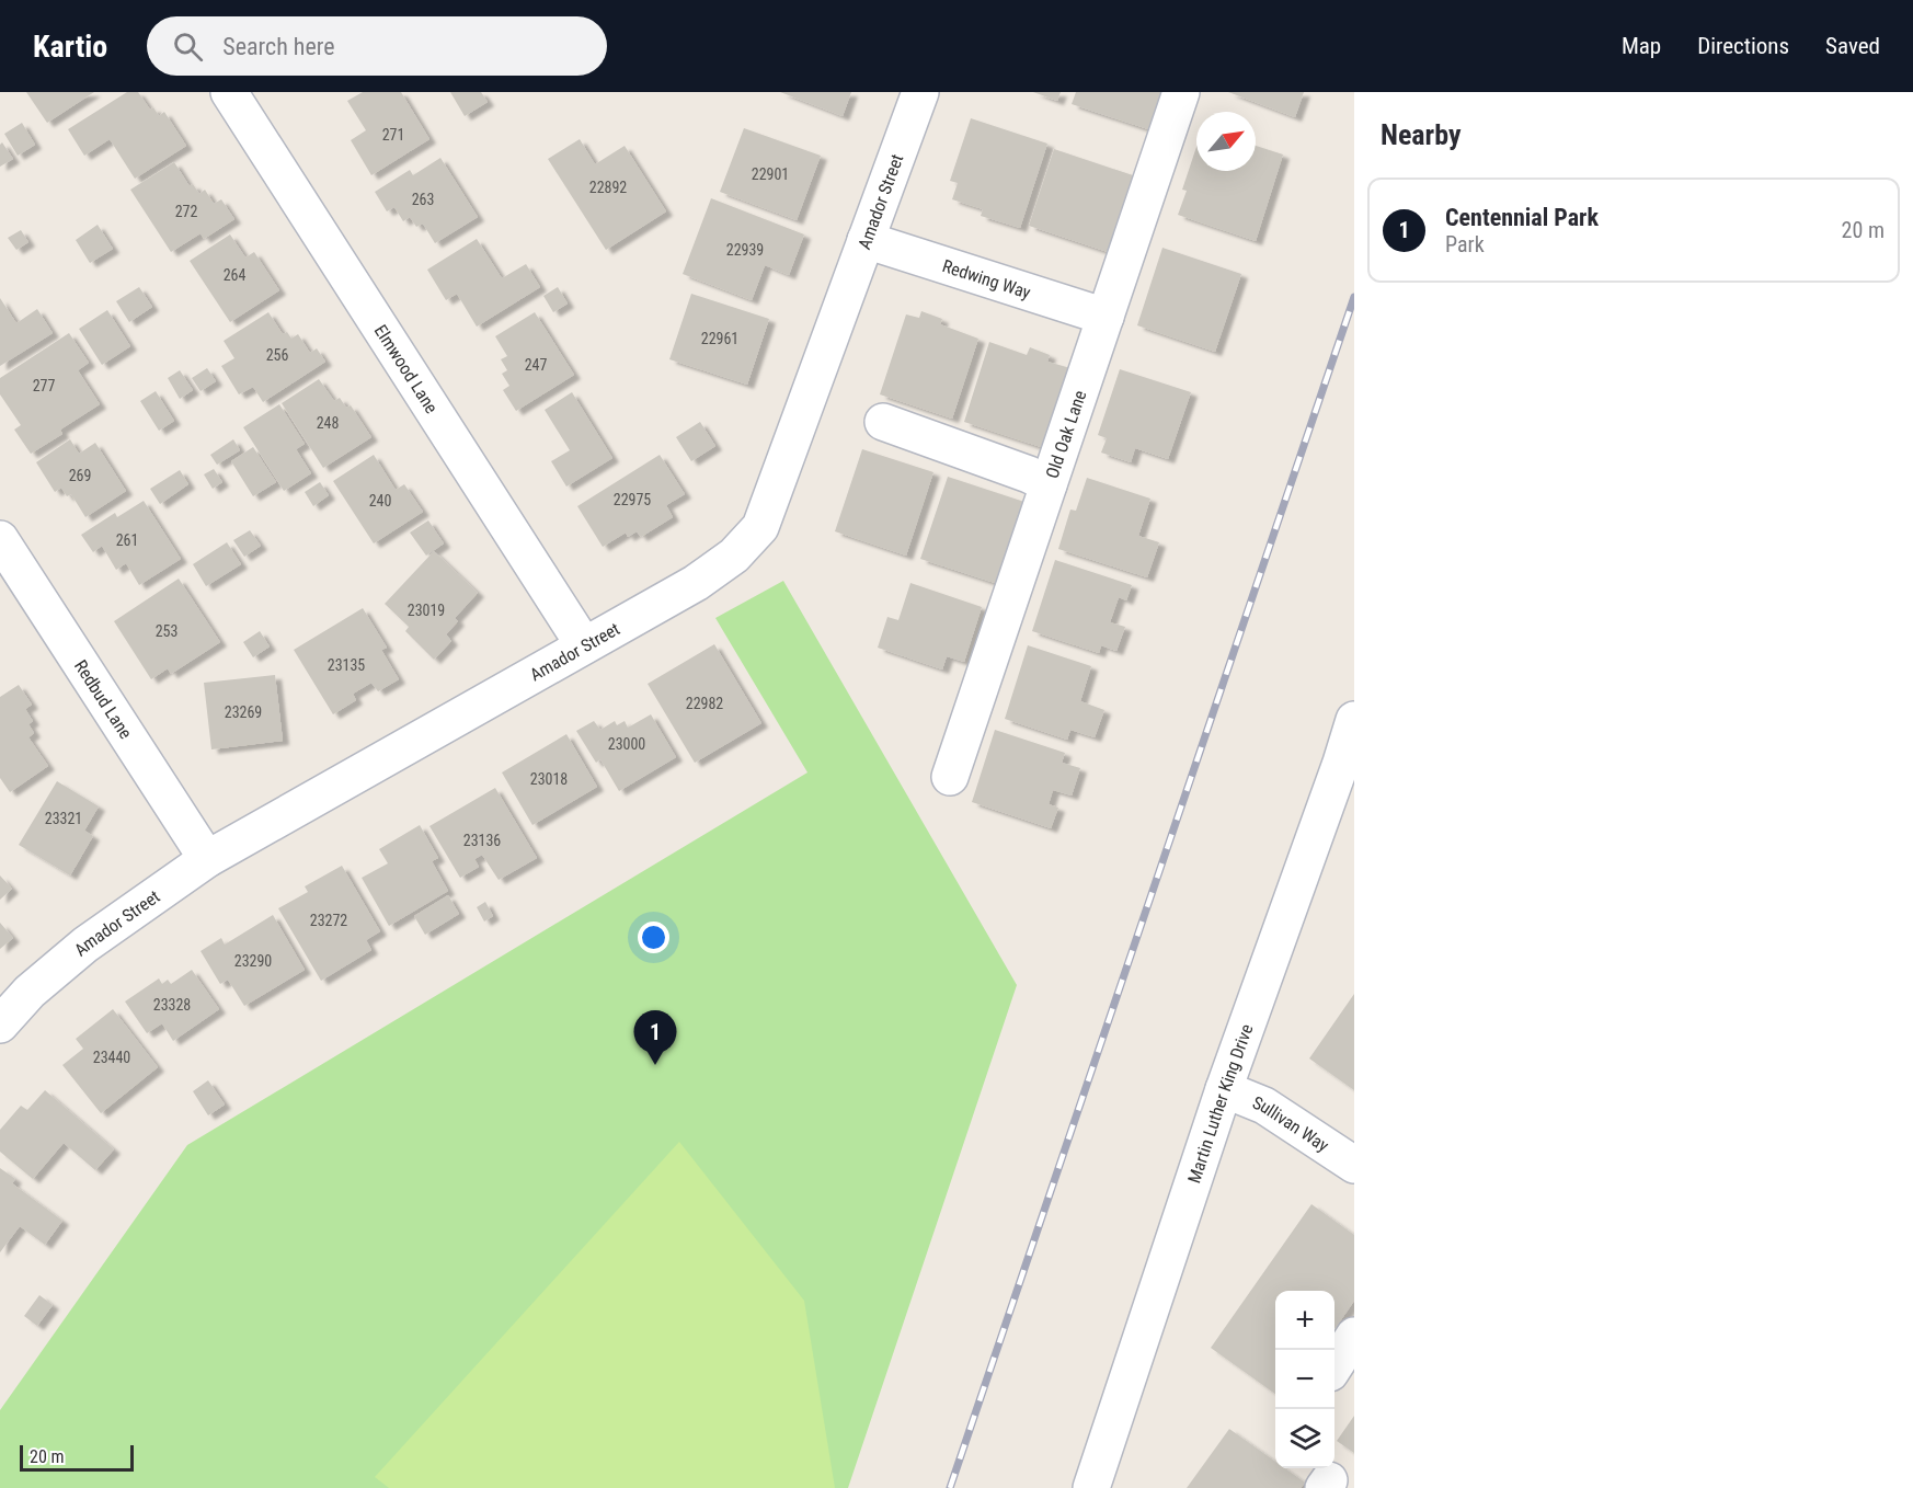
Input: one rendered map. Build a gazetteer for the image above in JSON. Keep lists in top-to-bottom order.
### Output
{
  "streets": {
    "street": [
      "Amador Street",
      "Redwing Way",
      "Elmwood Lane",
      "Old Oak Lane",
      "Redbud Lane",
      "Martin Luther King Drive",
      "Sullivan Way"
    ]
  },
  "crossings": [
    ["Amador Street", "Redwing Way"],
    ["Amador Street", "Elmwood Lane"],
    ["Amador Street", "Redbud Lane"],
    ["Redwing Way", "Old Oak Lane"],
    ["Martin Luther King Drive", "Sullivan Way"]
  ],
  "house_numbers": [
    "271",
    "22901",
    "22892",
    "263",
    "272",
    "22939",
    "264",
    "22961",
    "256",
    "247",
    "277",
    "248",
    "269",
    "22975",
    "240",
    "261",
    "23019",
    "253",
    "23135",
    "22982",
    "23269",
    "23000",
    "23018",
    "23321",
    "23136",
    "23272",
    "23290",
    "23328",
    "23440"
  ],
  "scale_bar": "20 m",
  "north": "top right",
  "page": {
    "header": "Kartio",
    "search": "Search here",
    "nav": ["Map", "Directions", "Saved"],
    "heading": "Nearby",
    "list": [
      {
        "mark": "1",
        "name": "Centennial Park",
        "note": "Park",
        "value": "20 m"
      }
    ],
    "pins": "1",
    "map_buttons": ["+", "−"],
    "scale": "20 m"
  }
}
